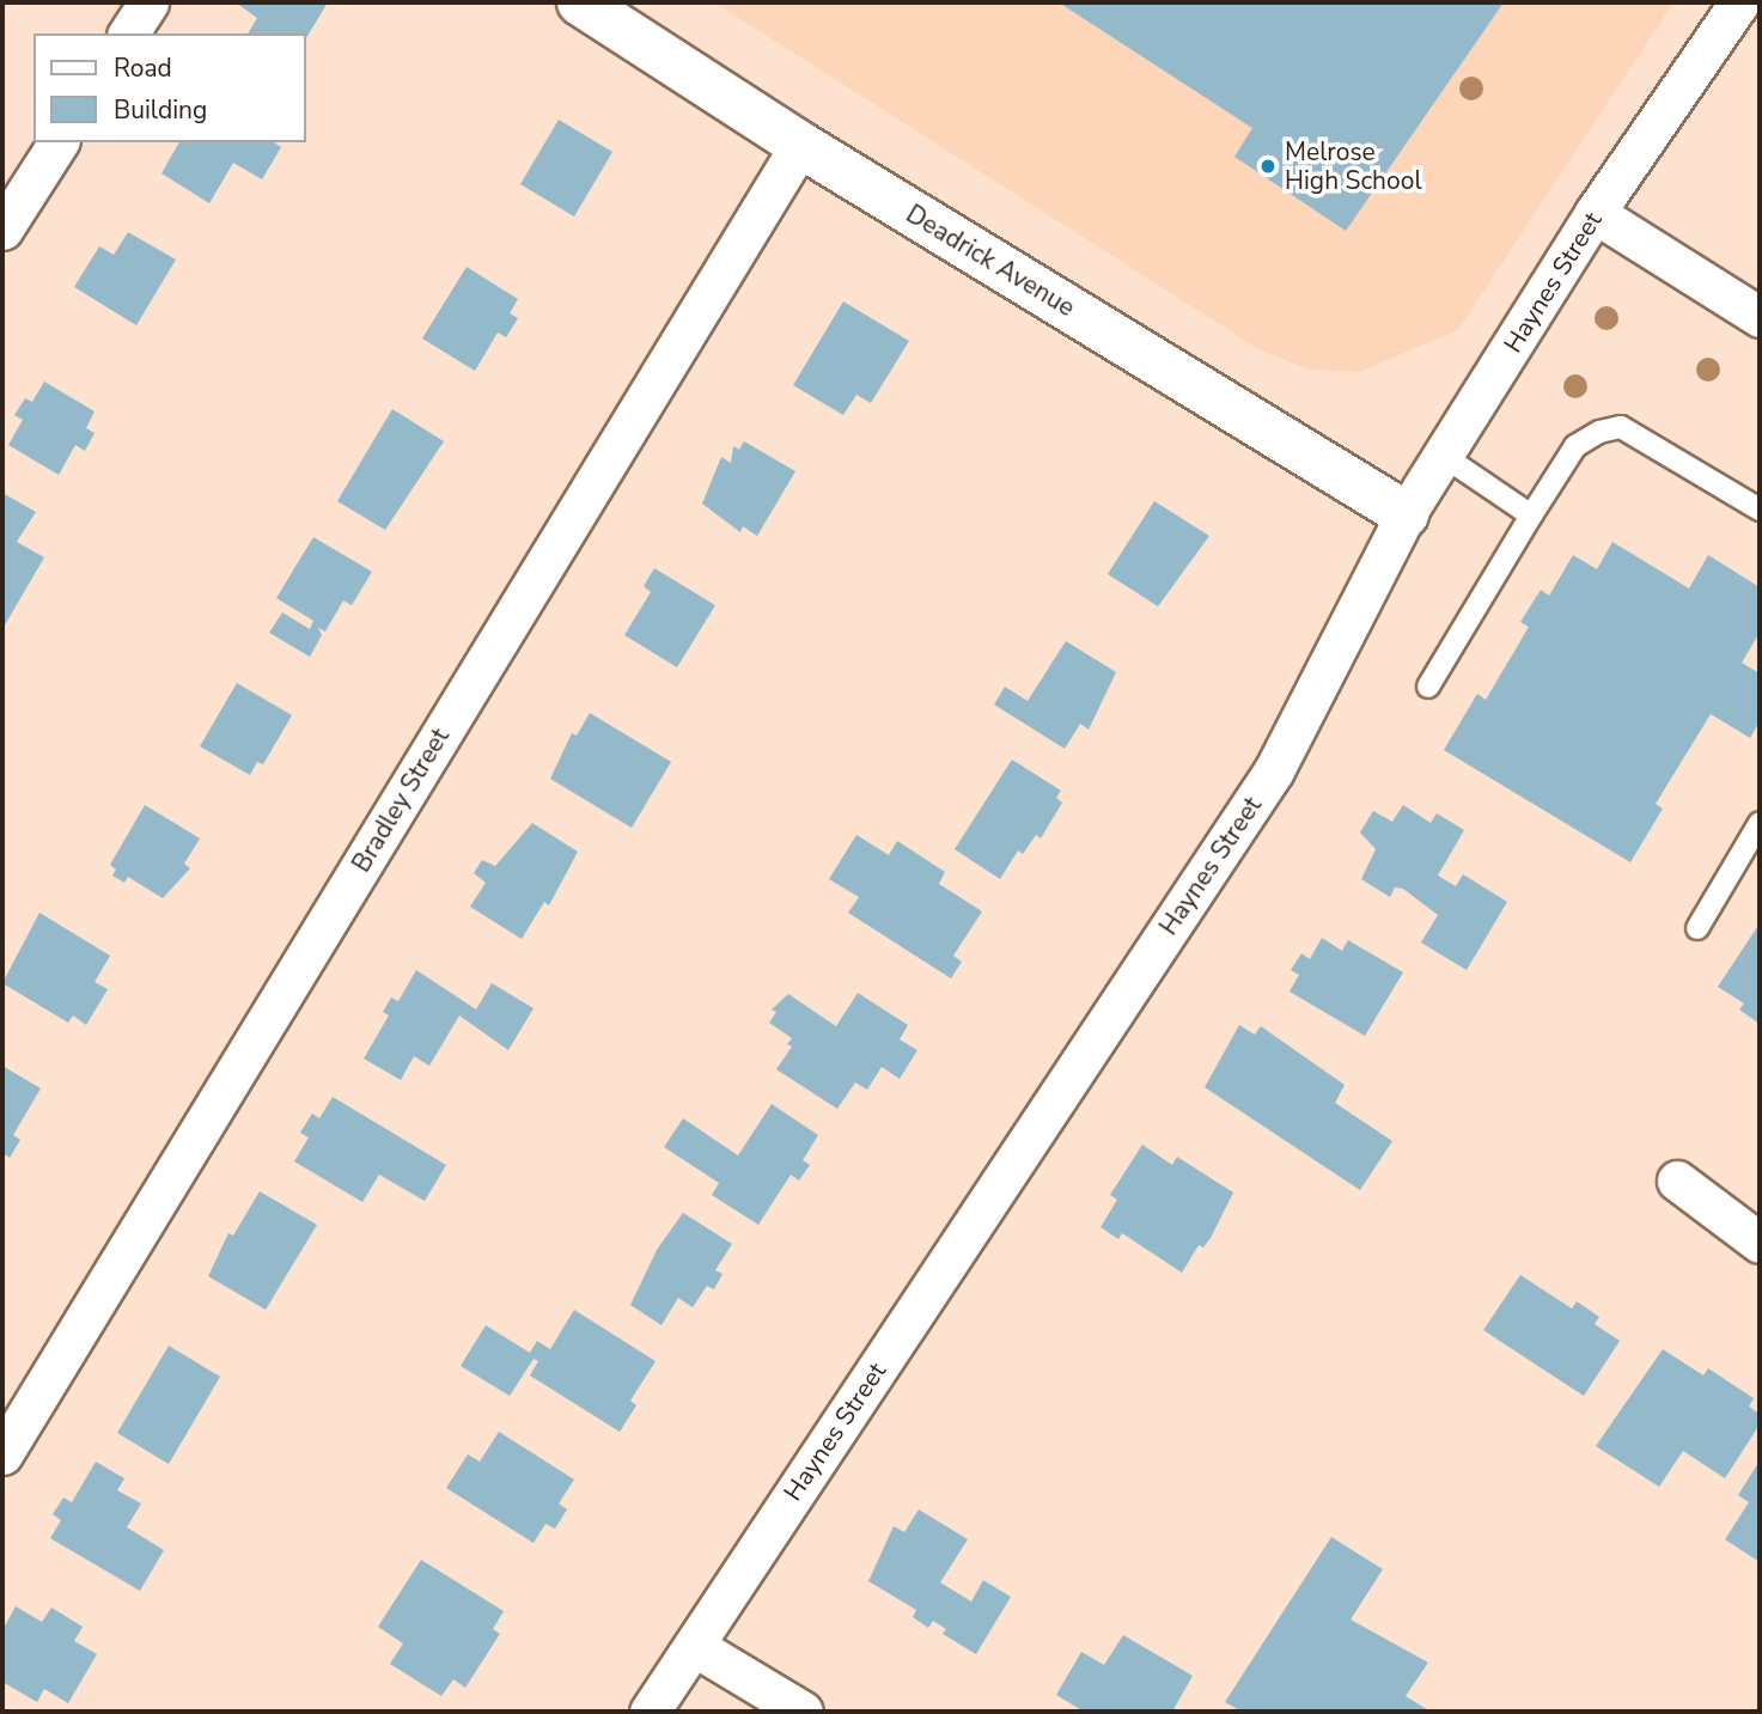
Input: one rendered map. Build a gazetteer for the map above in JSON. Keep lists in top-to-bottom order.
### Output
{
  "streets": {
    "street": ["Deadrick Avenue", "Haynes Street", "Bradley Street"]
  },
  "crossings": [
    ["Deadrick Avenue", "Haynes Street"],
    ["Deadrick Avenue", "Bradley Street"]
  ],
  "places": ["Melrose High School"],
  "legend": ["Road", "Building"]
}
